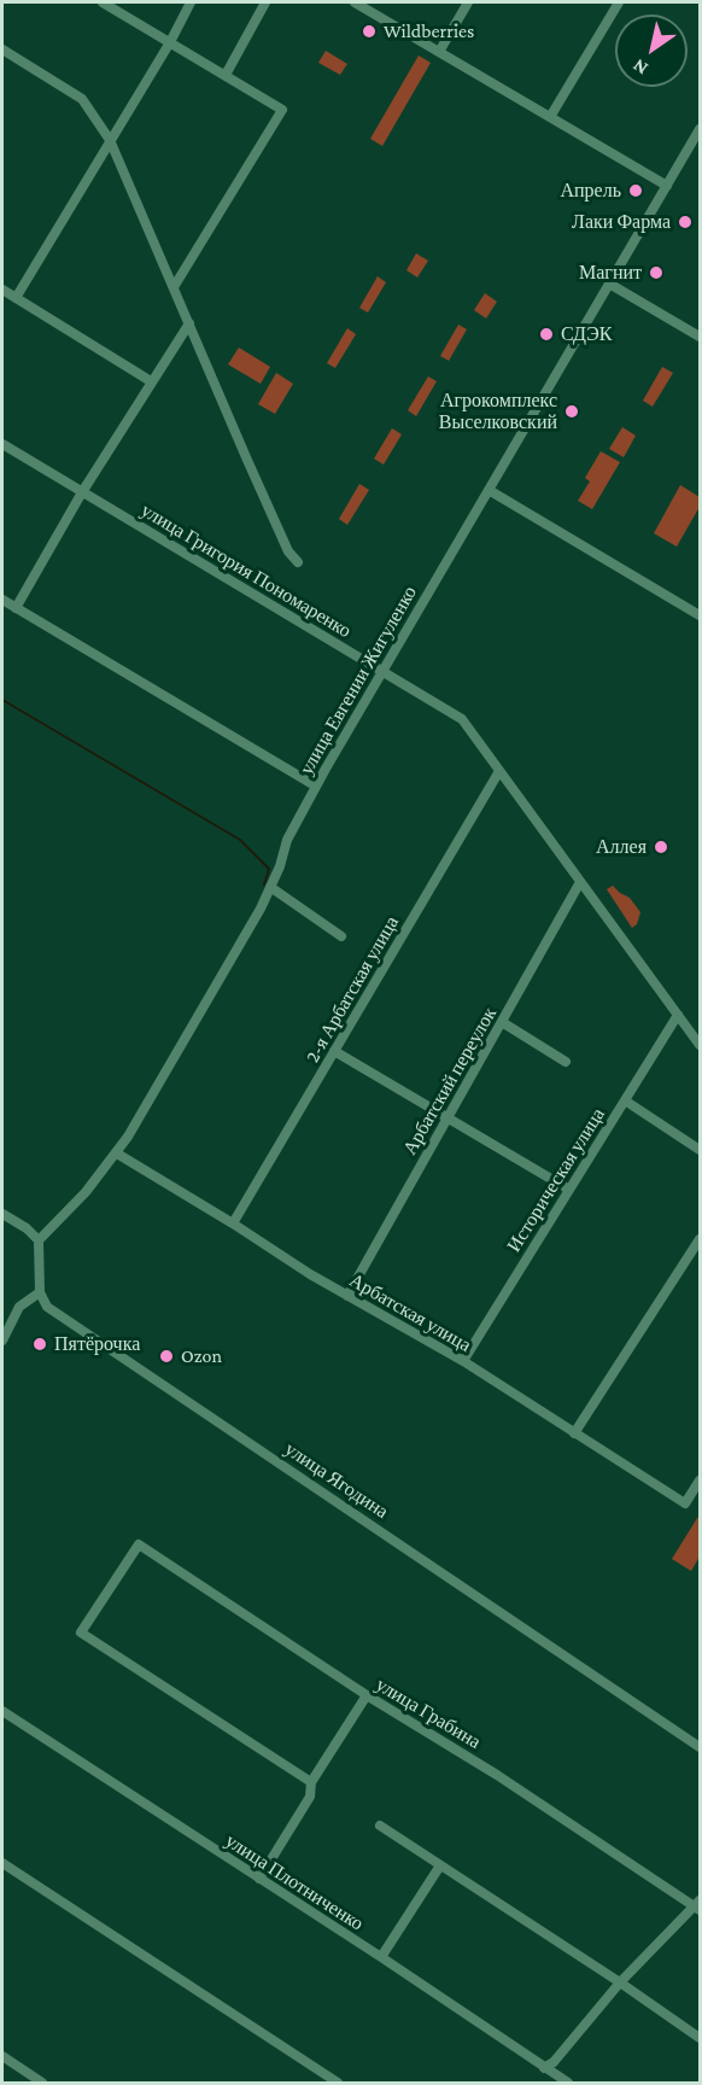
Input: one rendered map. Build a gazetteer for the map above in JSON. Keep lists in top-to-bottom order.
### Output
{
  "streets": {
    "street": [
      "улица Григория Пономаренко",
      "улица Евгении Жигуленко",
      "2-я Арбатская улица",
      "Арбатский переулок",
      "Историческая улица",
      "Арбатская улица",
      "улица Ягодина",
      "улица Грабина",
      "улица Плотниченко"
    ]
  },
  "crossings": [
    ["улица Григория Пономаренко", "улица Евгении Жигуленко"],
    ["улица Григория Пономаренко", "2-я Арбатская улица"],
    ["улица Григория Пономаренко", "Арбатский переулок"],
    ["улица Григория Пономаренко", "Историческая улица"],
    ["улица Евгении Жигуленко", "Арбатская улица"],
    ["2-я Арбатская улица", "Арбатская улица"],
    ["Арбатский переулок", "Арбатская улица"],
    ["Историческая улица", "Арбатская улица"]
  ],
  "places": [
    "Wildberries",
    "Апрель",
    "Лаки Фарма",
    "Магнит",
    "СДЭК",
    "Агрокомплекс Выселковский",
    "Аллея",
    "Пятёрочка",
    "Ozon"
  ],
  "north": "bottom left"
}
